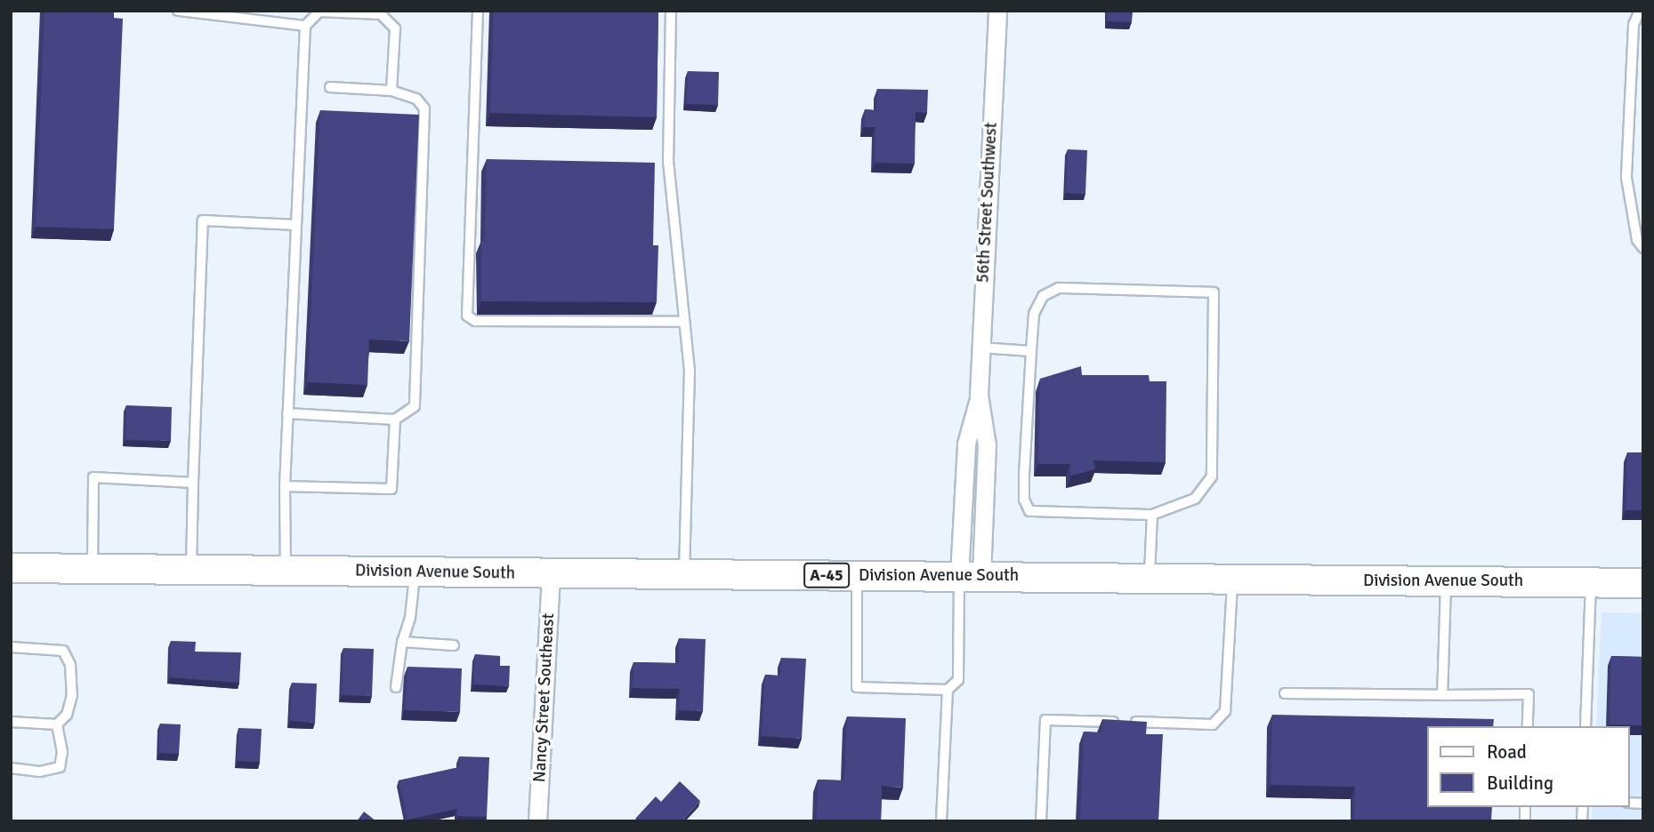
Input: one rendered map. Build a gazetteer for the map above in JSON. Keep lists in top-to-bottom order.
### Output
{
  "streets": {
    "main road": ["Division Avenue South", "A-45"],
    "street": ["56th Street Southwest", "Nancy Street Southeast"]
  },
  "crossings": [
    ["56th Street Southwest", "Division Avenue South"],
    ["Division Avenue South", "Nancy Street Southeast"]
  ],
  "legend": ["Road", "Building"]
}
